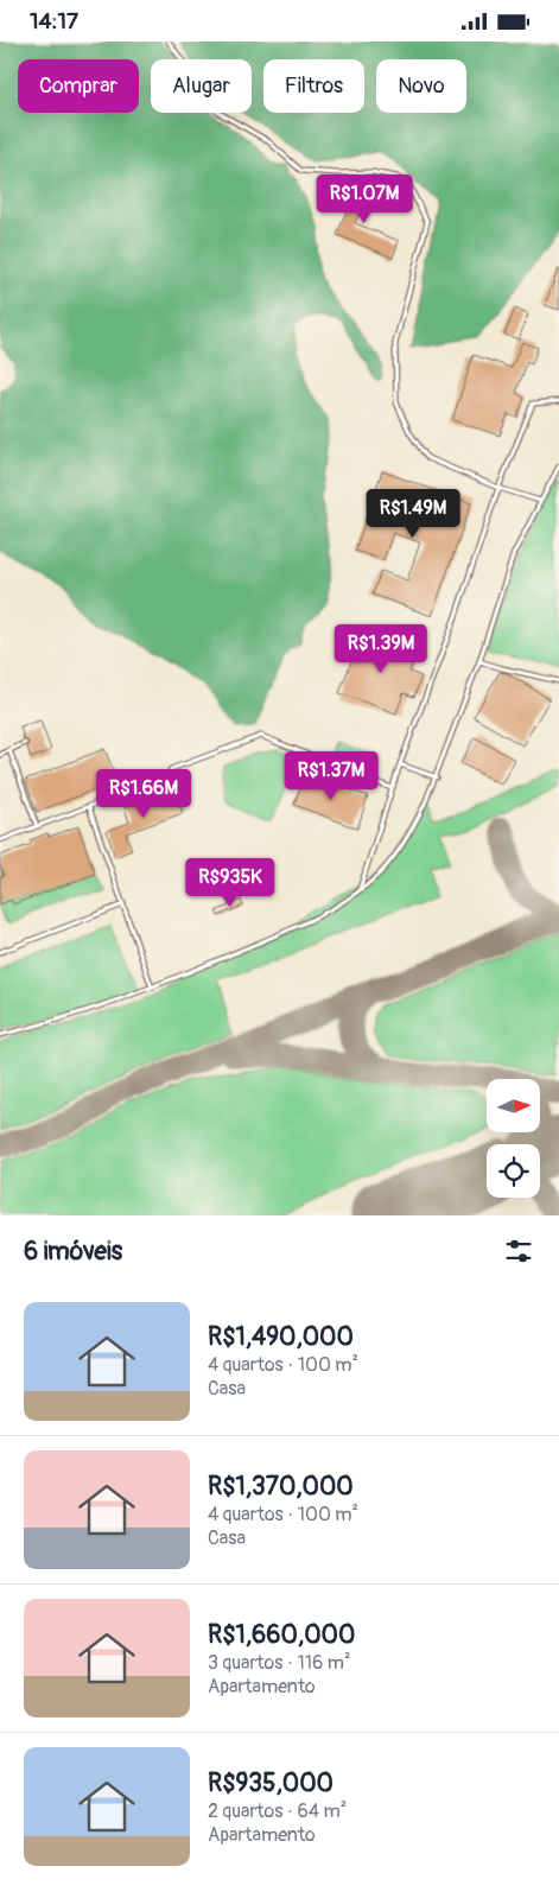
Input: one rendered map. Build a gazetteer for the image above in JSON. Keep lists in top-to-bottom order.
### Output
{
  "north": "right",
  "page": {
    "status": "14:17",
    "chip": [
      "Comprar",
      "Alugar",
      "Filtros",
      "Novo"
    ],
    "price": [
      "R$1.07M",
      "R$1.49M",
      "R$1.39M",
      "R$1.37M",
      "R$1.66M",
      "R$935K"
    ],
    "heading": "6 imóveis",
    "list": [
      {
        "name": "R$1,490,000",
        "note": "4 quartos · 100 m² · Casa"
      },
      {
        "name": "R$1,370,000",
        "note": "4 quartos · 100 m² · Casa"
      },
      {
        "name": "R$1,660,000",
        "note": "3 quartos · 116 m² · Apartamento"
      },
      {
        "name": "R$935,000",
        "note": "2 quartos · 64 m² · Apartamento"
      }
    ]
  }
}
